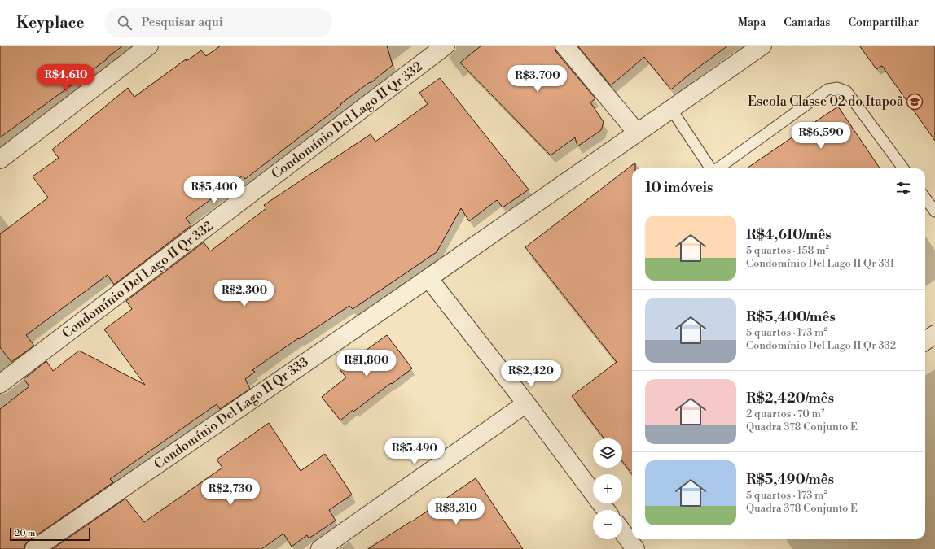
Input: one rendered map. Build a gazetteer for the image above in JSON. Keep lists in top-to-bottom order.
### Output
{
  "streets": {
    "street": ["Condomínio Del Lago II Qr 332", "Condomínio Del Lago II Qr 333"]
  },
  "places": {
    "school or university": ["Escola Classe 02 do Itapoã"]
  },
  "scale_bar": "20 m",
  "page": {
    "header": "Keyplace",
    "search": "Pesquisar aqui",
    "nav": ["Mapa", "Camadas", "Compartilhar"],
    "price": [
      "R$4,610",
      "R$3,700",
      "R$6,590",
      "R$5,400",
      "R$2,300",
      "R$1,800",
      "R$2,420",
      "R$5,490",
      "R$2,730",
      "R$3,310"
    ],
    "heading": "10 imóveis",
    "list": [
      {
        "name": "R$4,610/mês",
        "note": "5 quartos · 158 m² · Condomínio Del Lago II Qr 331"
      },
      {
        "name": "R$5,400/mês",
        "note": "5 quartos · 173 m² · Condomínio Del Lago II Qr 332"
      },
      {
        "name": "R$2,420/mês",
        "note": "2 quartos · 70 m² · Quadra 378 Conjunto E"
      },
      {
        "name": "R$5,490/mês",
        "note": "5 quartos · 173 m² · Quadra 378 Conjunto E"
      }
    ],
    "map_buttons": ["+", "−"],
    "scale": "20 m"
  }
}
